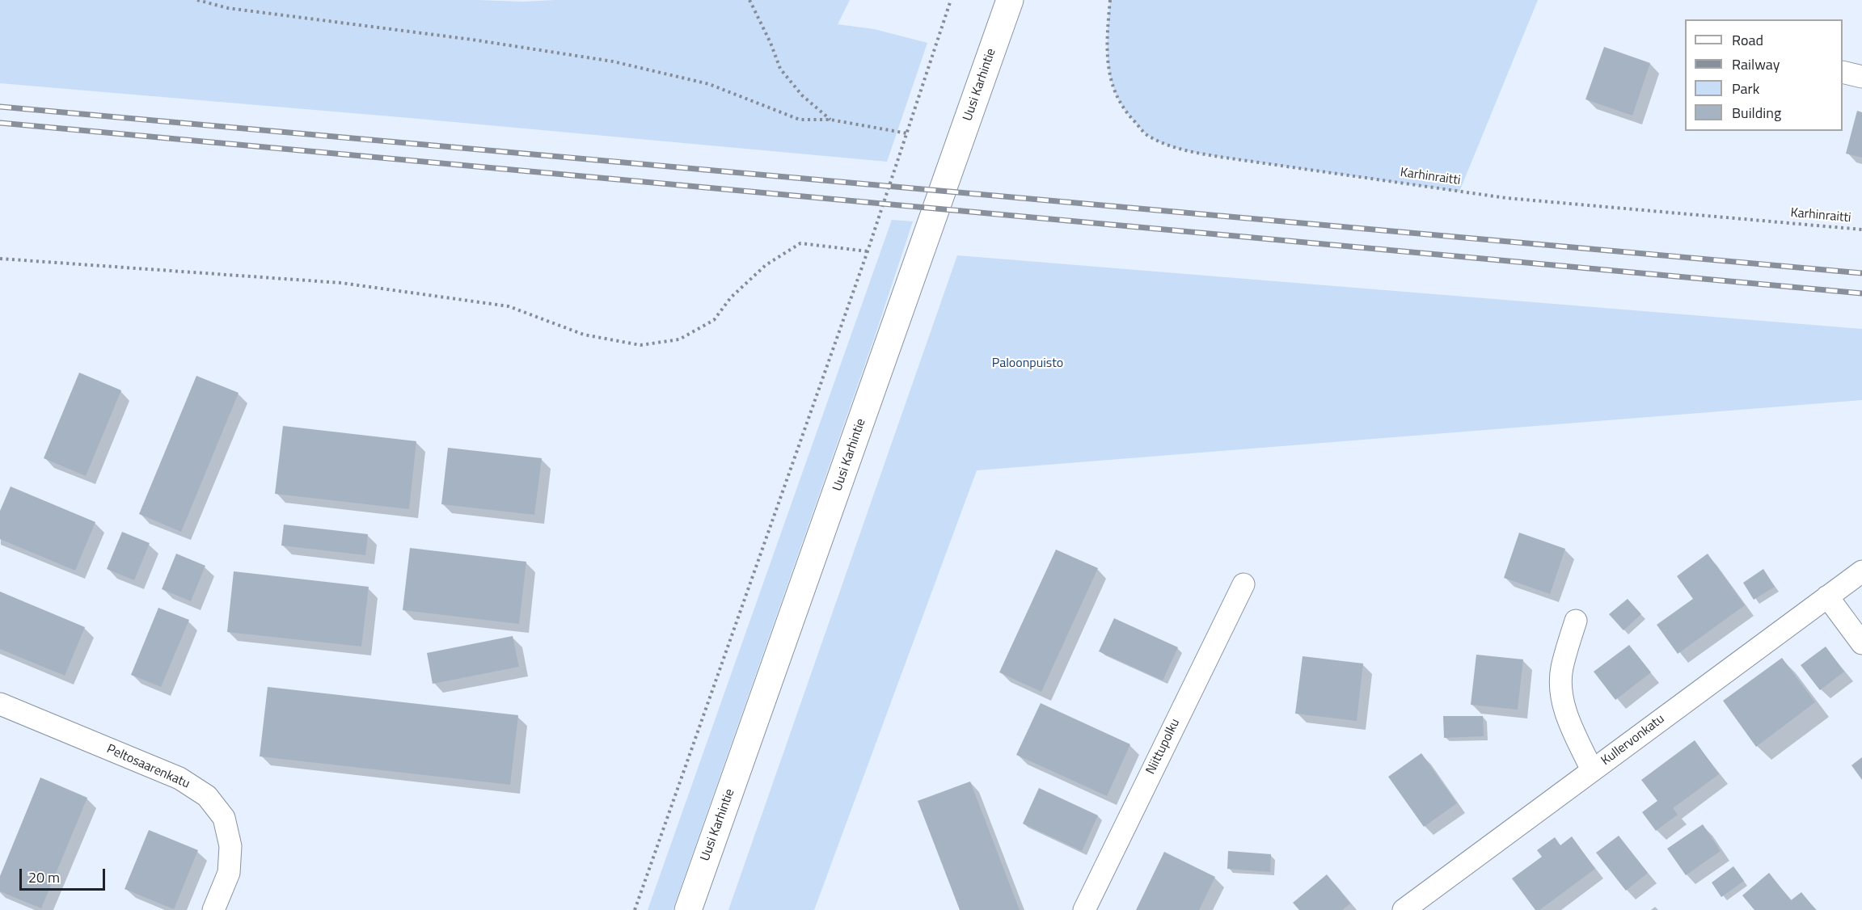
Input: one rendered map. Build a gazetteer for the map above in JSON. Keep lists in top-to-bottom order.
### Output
{
  "streets": {
    "street": [
      "Uusi Karhintie",
      "Kullervonkatu",
      "Niittupolku",
      "Peltosaarenkatu"
    ],
    "path": ["Karhinraitti"]
  },
  "parks": ["Paloonpuisto"],
  "legend": [
    "Road",
    "Railway",
    "Park",
    "Building"
  ],
  "scale_bar": "20 m"
}
